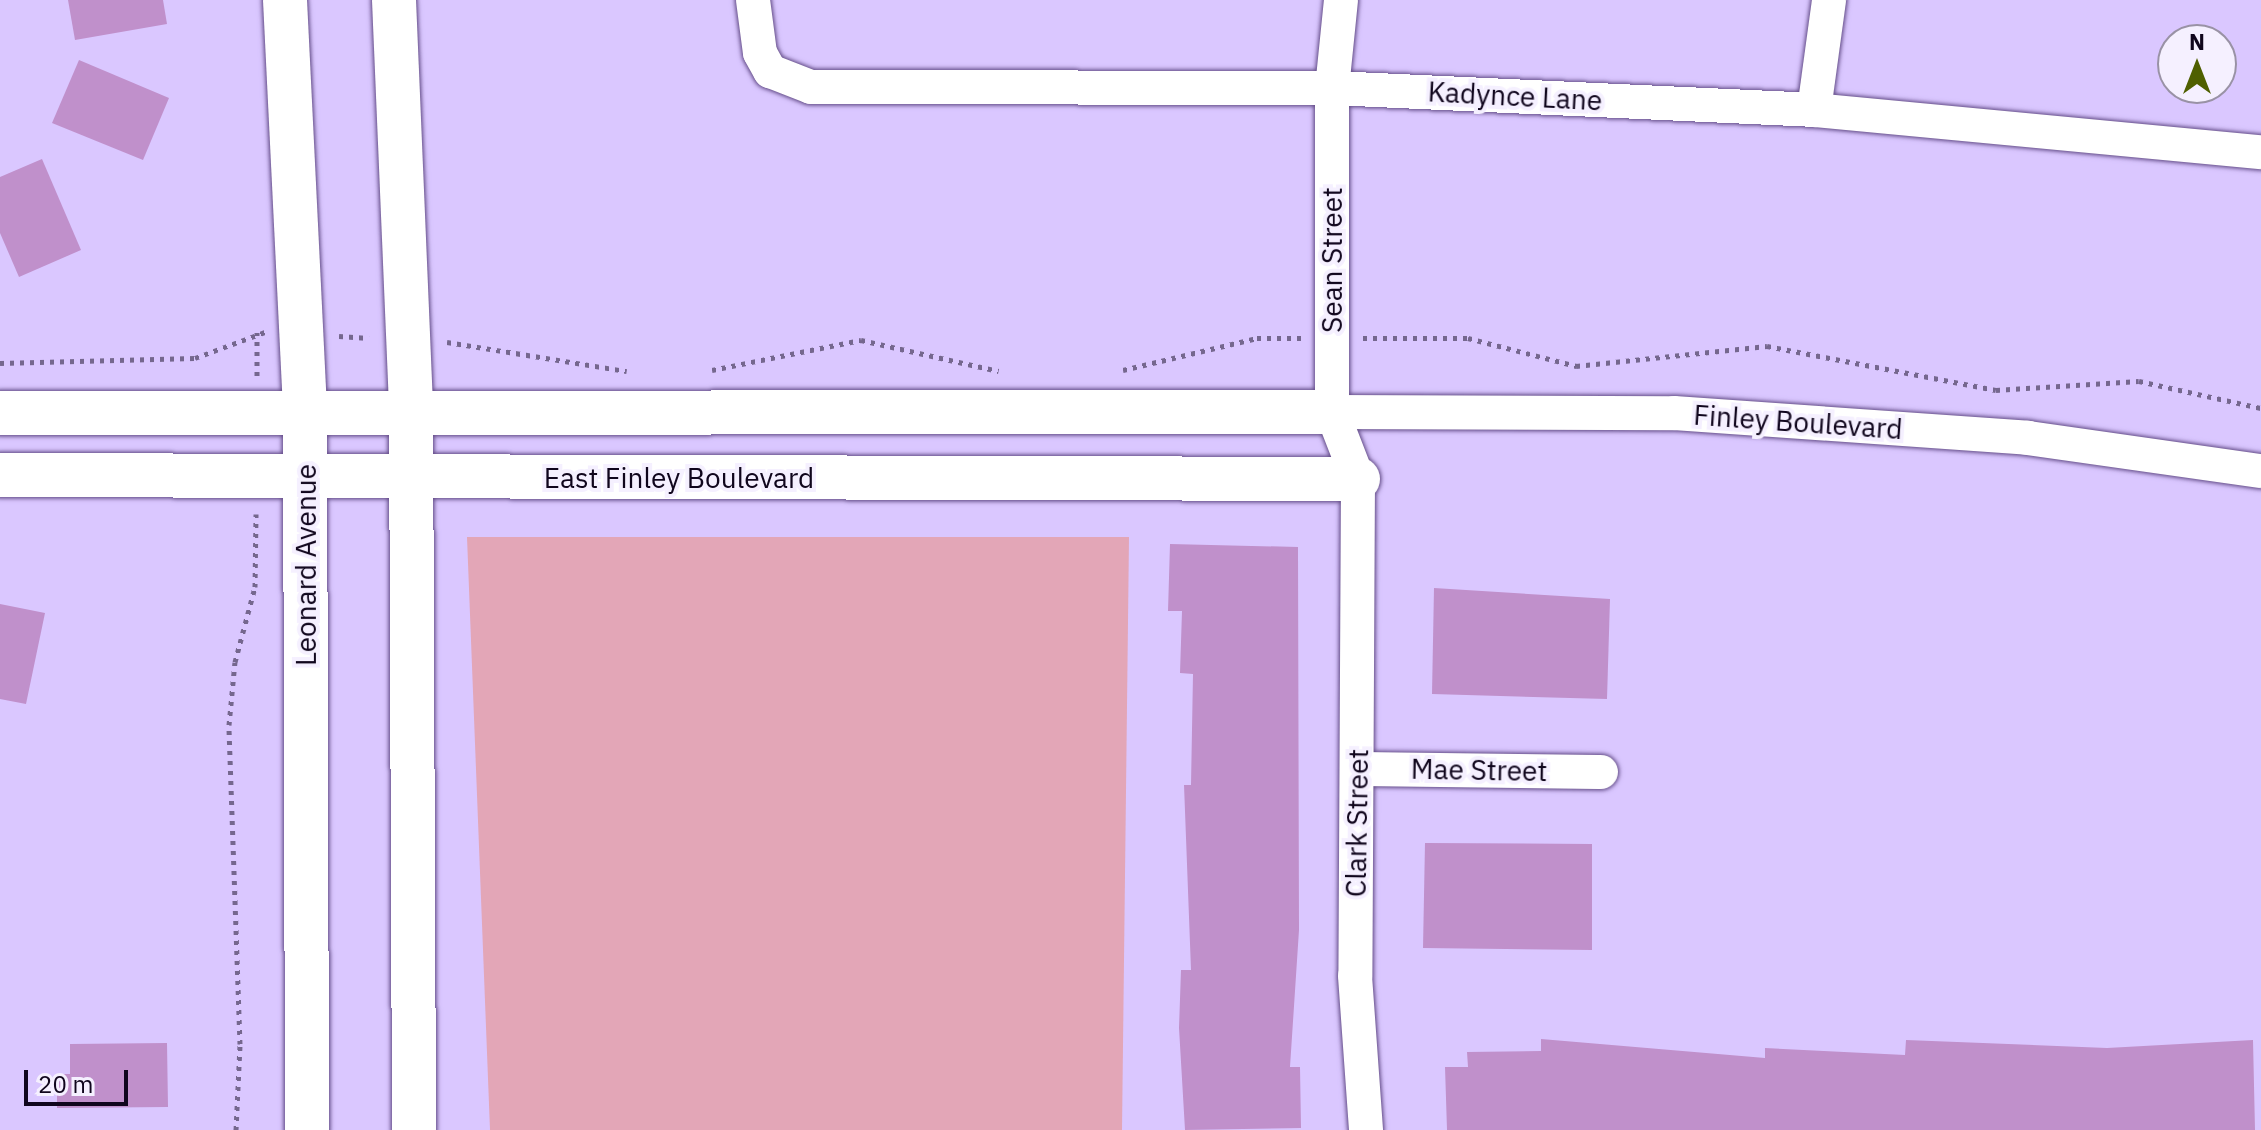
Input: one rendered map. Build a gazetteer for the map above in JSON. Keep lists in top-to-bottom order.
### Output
{
  "streets": {
    "street": [
      "Kadynce Lane",
      "Sean Street",
      "Finley Boulevard",
      "East Finley Boulevard",
      "Leonard Avenue",
      "Mae Street",
      "Clark Street"
    ]
  },
  "crossings": [
    ["Kadynce Lane", "Sean Street"],
    ["Sean Street", "Finley Boulevard"],
    ["Sean Street", "East Finley Boulevard"],
    ["Sean Street", "Clark Street"],
    ["East Finley Boulevard", "Leonard Avenue"],
    ["East Finley Boulevard", "Clark Street"],
    ["Mae Street", "Clark Street"]
  ],
  "scale_bar": "20 m",
  "north": "top"
}
